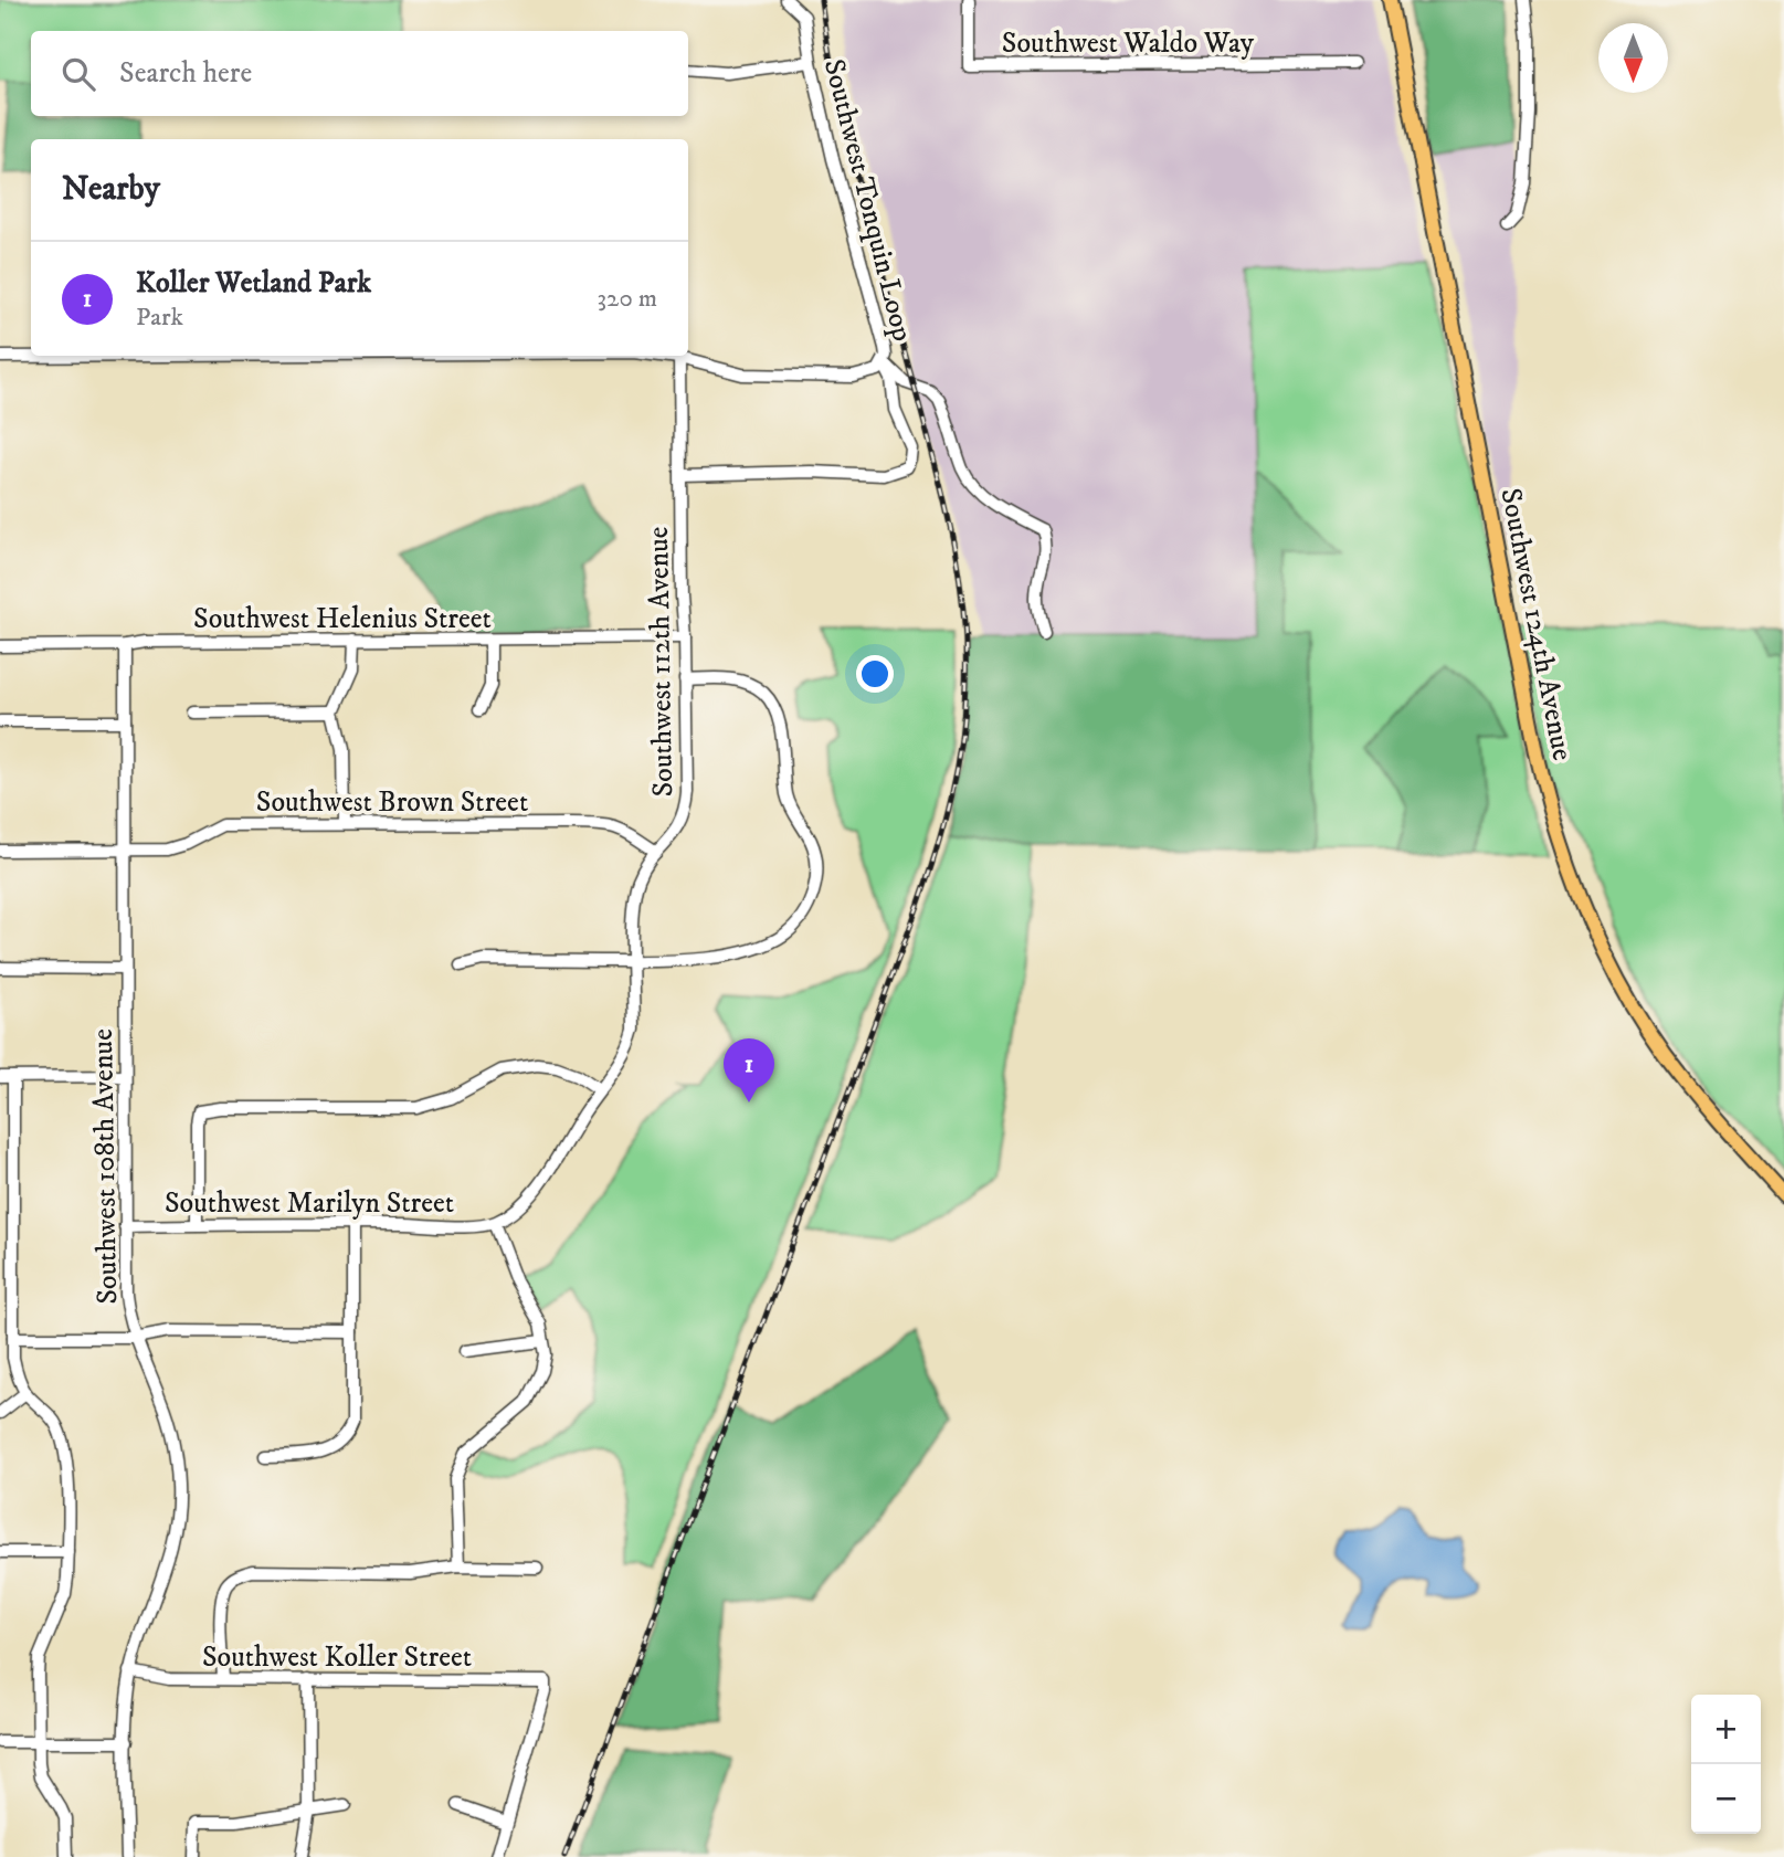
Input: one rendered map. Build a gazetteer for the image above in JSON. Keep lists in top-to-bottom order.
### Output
{
  "streets": {
    "main road": ["Southwest 124th Avenue"],
    "street": [
      "Southwest Waldo Way",
      "Southwest Tonquin Loop",
      "Southwest Helenius Street",
      "Southwest 112th Avenue",
      "Southwest Brown Street",
      "Southwest 108th Avenue",
      "Southwest Marilyn Street",
      "Southwest Koller Street"
    ]
  },
  "crossings": [
    ["Southwest Tonquin Loop", "Southwest 112th Avenue"],
    ["Southwest Helenius Street", "Southwest 112th Avenue"],
    ["Southwest Helenius Street", "Southwest 108th Avenue"],
    ["Southwest 112th Avenue", "Southwest Brown Street"],
    ["Southwest 112th Avenue", "Southwest Marilyn Street"],
    ["Southwest Brown Street", "Southwest 108th Avenue"],
    ["Southwest 108th Avenue", "Southwest Marilyn Street"],
    ["Southwest 108th Avenue", "Southwest Koller Street"]
  ],
  "north": "bottom",
  "page": {
    "search": "Search here",
    "heading": "Nearby",
    "list": [
      {
        "mark": "1",
        "name": "Koller Wetland Park",
        "note": "Park",
        "value": "320 m"
      }
    ],
    "pins": "1",
    "map_buttons": ["+", "−"]
  }
}
